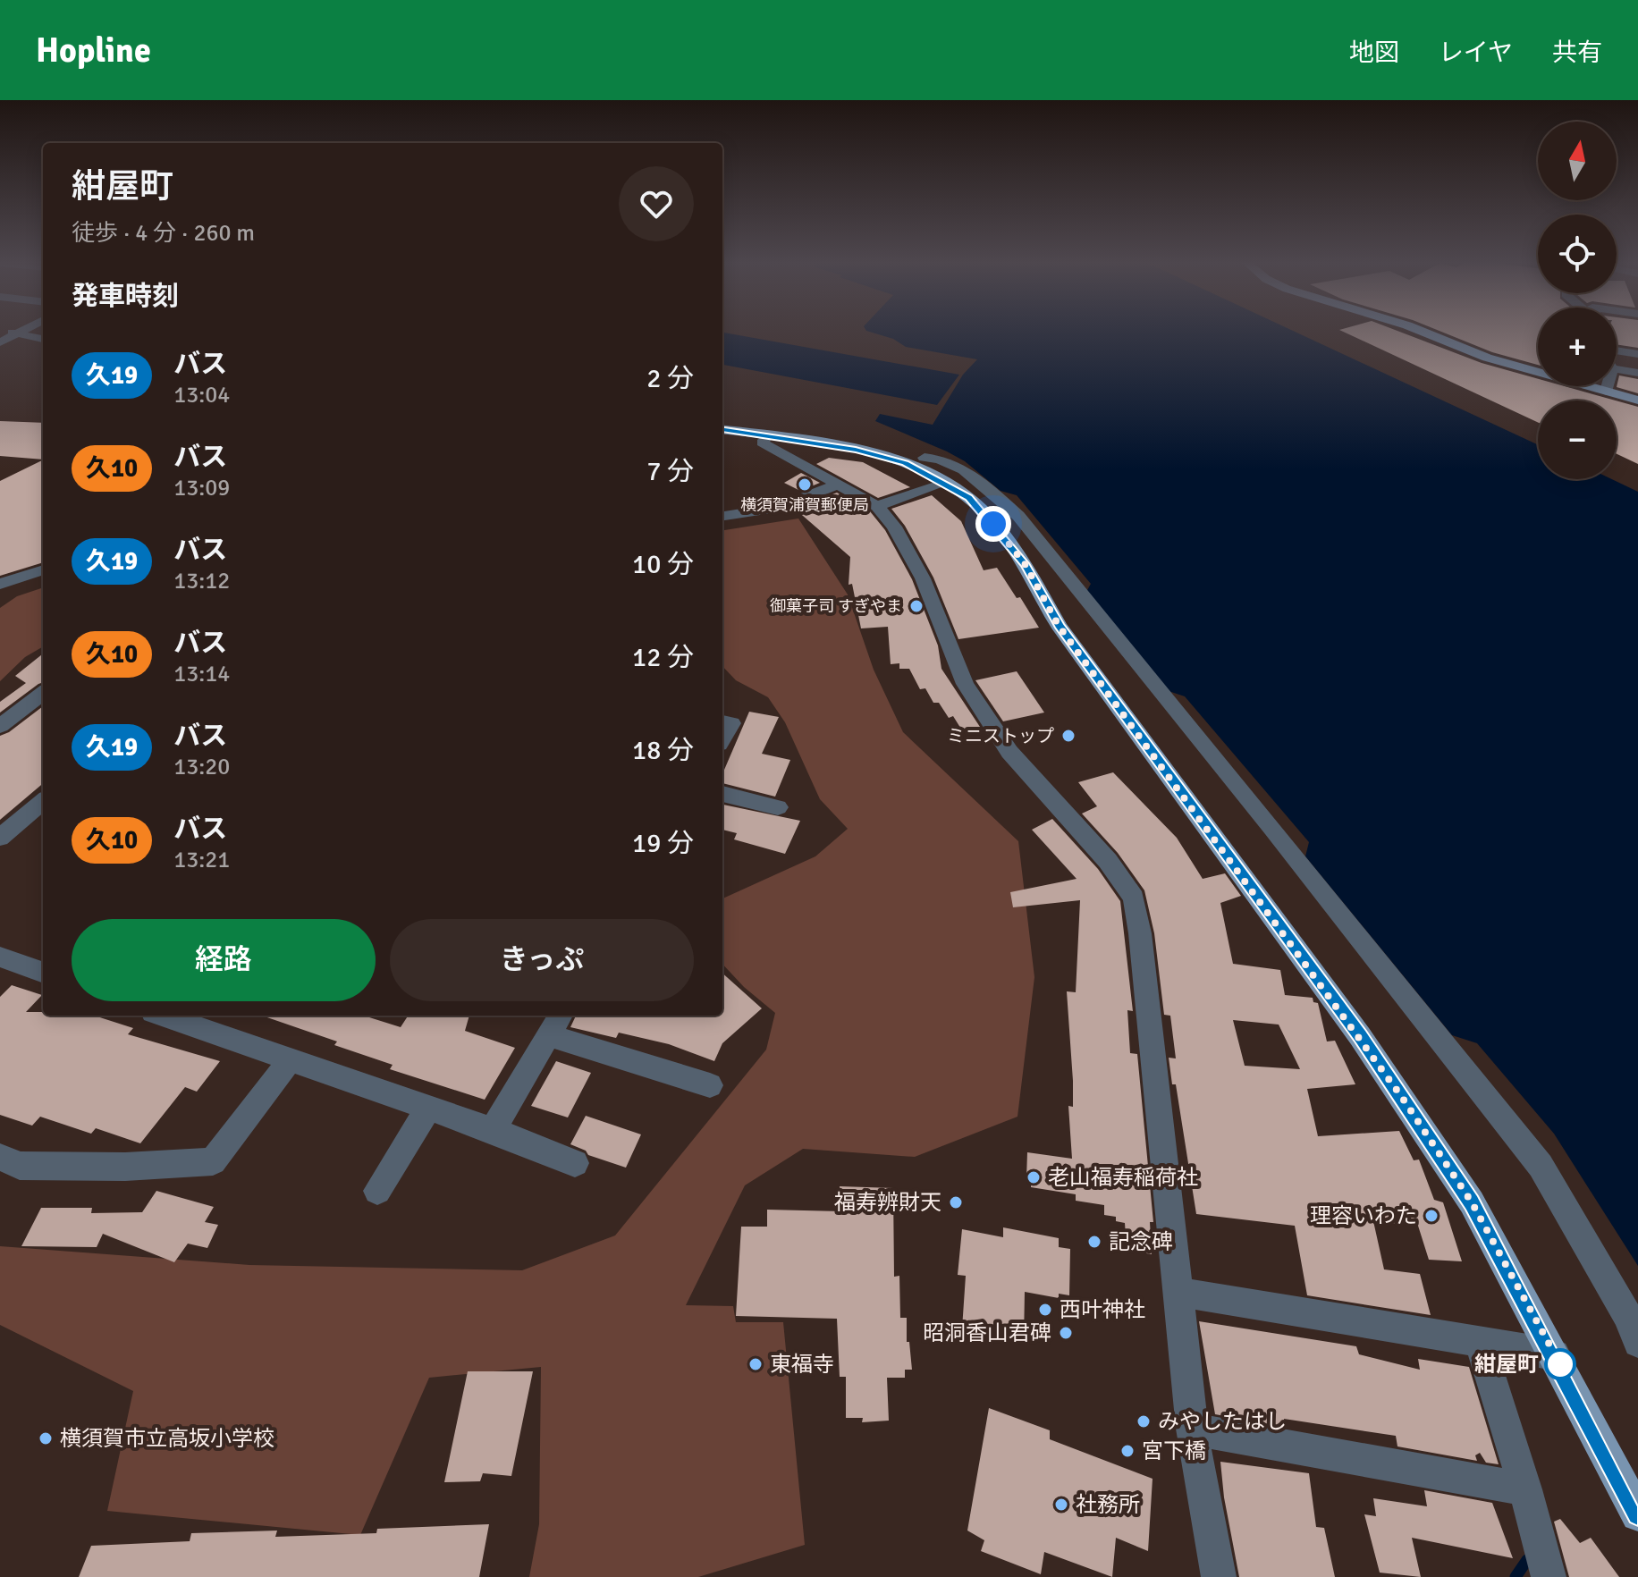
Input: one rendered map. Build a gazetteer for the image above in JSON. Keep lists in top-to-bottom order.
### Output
{
  "places": [
    "横須賀浦賀郵便局",
    "御菓子司 すぎやま",
    "ミニストップ",
    "老山福寿稲荷社",
    "福寿辨財天",
    "理容いわた",
    "記念碑",
    "西叶神社",
    "昭洞香山君碑",
    "東福寺",
    "紺屋町",
    "みやしたはし",
    "横須賀市立高坂小学校",
    "宮下橋",
    "社務所"
  ],
  "lines": ["bus line 久19"],
  "north": "top",
  "page": {
    "header": "Hopline",
    "nav": ["地図", "レイヤ", "共有"],
    "map_buttons": ["+", "−"],
    "heading": [
      ["紺屋町", "徒歩 · 4 分 · 260 m"],
      "発車時刻"
    ],
    "list": [
      {
        "mark": "久19",
        "name": "バス",
        "note": "13:04",
        "value": "2 分"
      },
      {
        "mark": "久10",
        "name": "バス",
        "note": "13:09",
        "value": "7 分"
      },
      {
        "mark": "久19",
        "name": "バス",
        "note": "13:12",
        "value": "10 分"
      },
      {
        "mark": "久10",
        "name": "バス",
        "note": "13:14",
        "value": "12 分"
      },
      {
        "mark": "久19",
        "name": "バス",
        "note": "13:20",
        "value": "18 分"
      },
      {
        "mark": "久10",
        "name": "バス",
        "note": "13:21",
        "value": "19 分"
      }
    ],
    "buttons": ["経路", "きっぷ"]
  }
}
